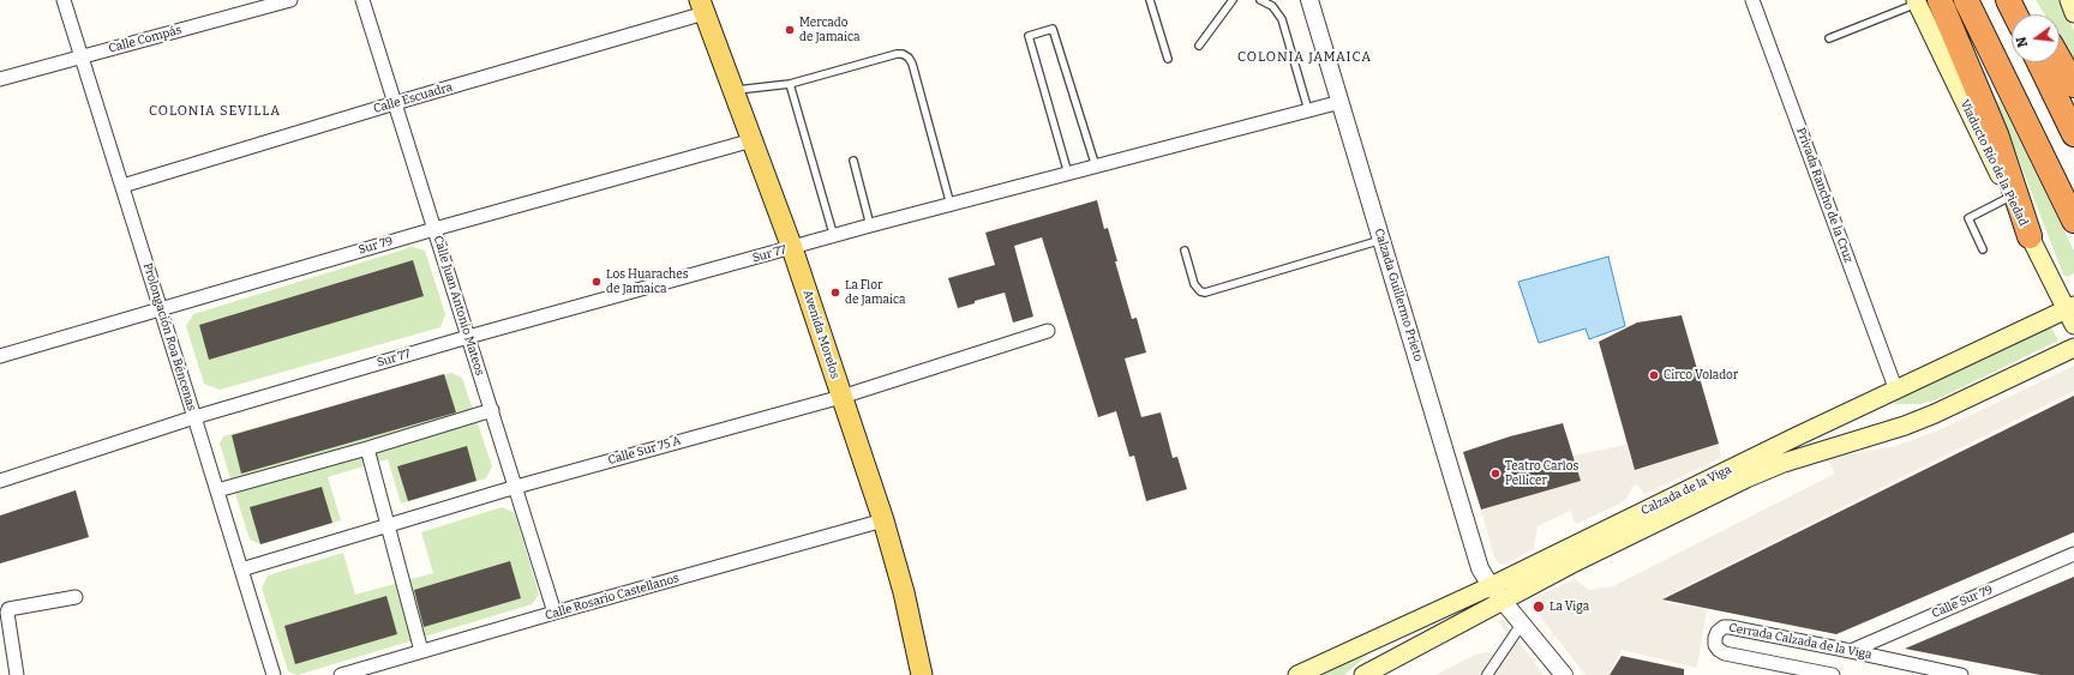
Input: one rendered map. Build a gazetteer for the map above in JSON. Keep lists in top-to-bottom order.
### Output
{
  "streets": {
    "main road": ["Viaducto Río de la Piedad", "Avenida Morelos", "Calzada de la Viga"],
    "street": [
      "Calle Compás",
      "Calle Escuadra",
      "Privada Rancho de la Cruz",
      "Sur 79",
      "Sur 77",
      "Calzada Guillermo Prieto",
      "Calle Juan Antonio Mateos",
      "Prolongación Roa Béncenas",
      "Calle Sur 75 A",
      "Calle Rosario Castellanos",
      "Calle Sur 79",
      "Cerrada Calzada de la Viga"
    ]
  },
  "crossings": [
    ["Calle Compás", "Prolongación Roa Béncenas"],
    ["Calle Escuadra", "Calle Juan Antonio Mateos"],
    ["Calle Escuadra", "Avenida Morelos"],
    ["Calle Escuadra", "Prolongación Roa Béncenas"],
    ["Viaducto Río de la Piedad", "Calzada de la Viga"],
    ["Privada Rancho de la Cruz", "Calzada de la Viga"],
    ["Sur 79", "Calle Juan Antonio Mateos"],
    ["Sur 79", "Avenida Morelos"],
    ["Sur 79", "Prolongación Roa Béncenas"],
    ["Sur 77", "Calzada Guillermo Prieto"],
    ["Sur 77", "Calle Juan Antonio Mateos"],
    ["Sur 77", "Avenida Morelos"],
    ["Sur 77", "Prolongación Roa Béncenas"],
    ["Calzada Guillermo Prieto", "Calzada de la Viga"],
    ["Calle Juan Antonio Mateos", "Calle Sur 75 A"],
    ["Calle Juan Antonio Mateos", "Calle Rosario Castellanos"],
    ["Avenida Morelos", "Calle Sur 75 A"],
    ["Avenida Morelos", "Calle Rosario Castellanos"],
    ["Prolongación Roa Béncenas", "Calle Sur 75 A"],
    ["Calle Sur 79", "Cerrada Calzada de la Viga"]
  ],
  "districts": ["COLONIA JAMAICA", "COLONIA SEVILLA"],
  "places": [
    "Mercado de Jamaica",
    "Los Huaraches de Jamaica",
    "La Flor de Jamaica",
    "Circo Volador",
    "Teatro Carlos Pellicer",
    "La Viga"
  ],
  "north": "left"
}
